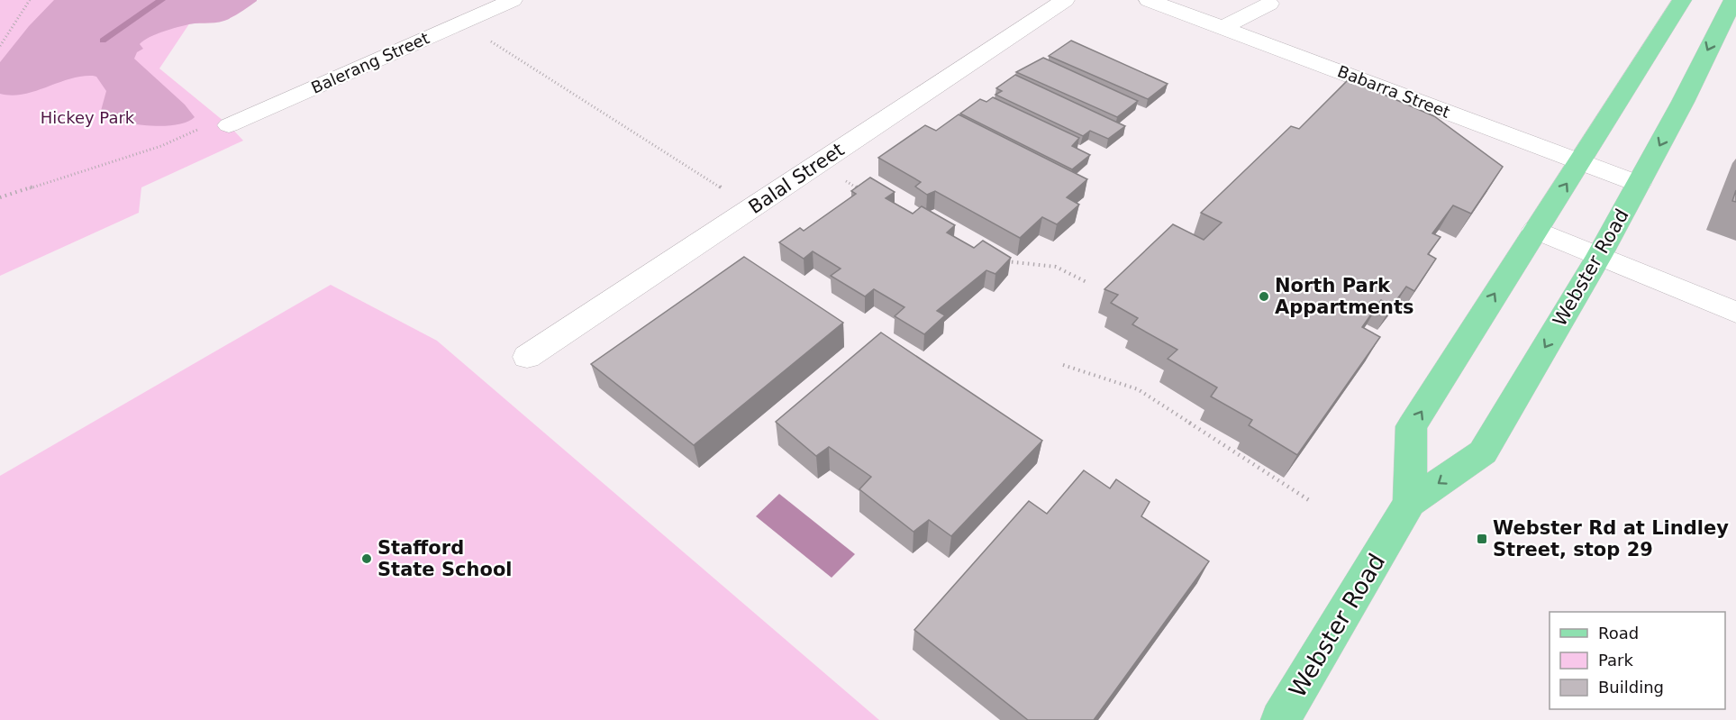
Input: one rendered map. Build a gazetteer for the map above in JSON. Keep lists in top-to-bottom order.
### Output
{
  "streets": {
    "main road": ["Webster Road"],
    "street": ["Balerang Street", "Babarra Street", "Balal Street"]
  },
  "crossings": [
    ["Babarra Street", "Webster Road"]
  ],
  "parks": ["Hickey Park"],
  "places": {
    "other": ["North Park Appartments", "Stafford State School"],
    "transit": ["Webster Rd at Lindley Street, stop 29"]
  },
  "legend": ["Road", "Park", "Building"]
}
